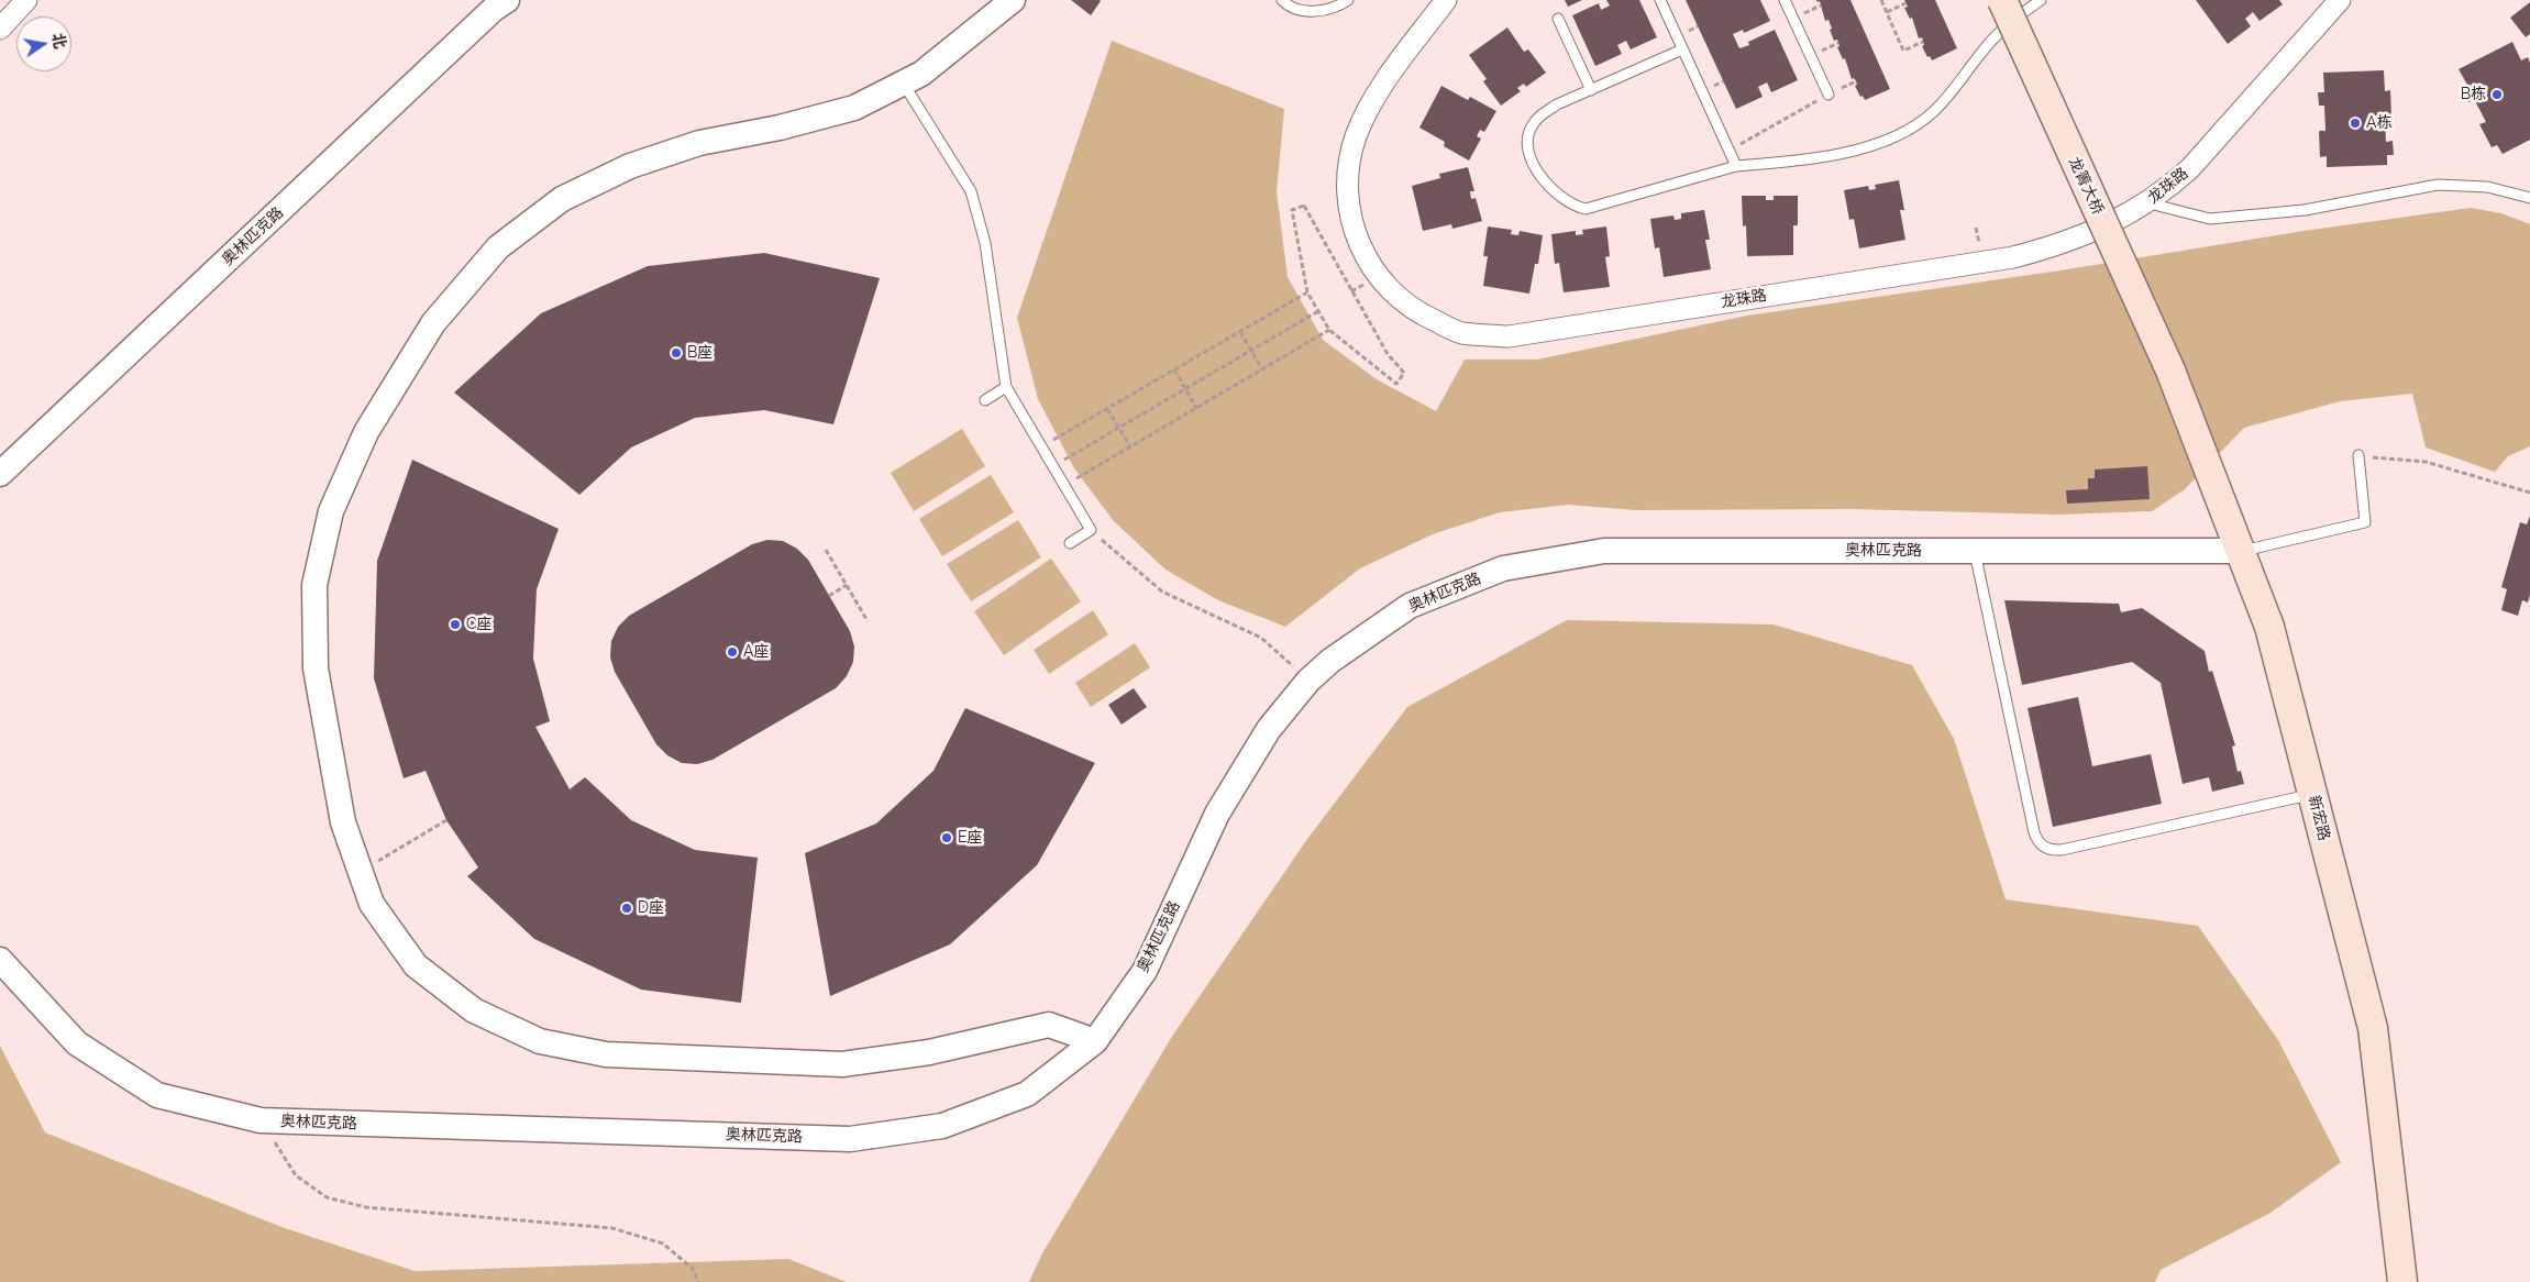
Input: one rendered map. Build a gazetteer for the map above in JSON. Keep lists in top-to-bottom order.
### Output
{
  "streets": {
    "main road": ["龙箐大桥", "新宏路"],
    "street": ["龙珠路", "奥林匹克路"]
  },
  "crossings": [
    ["龙箐大桥", "新宏路"],
    ["奥林匹克路", "新宏路"]
  ],
  "places": [
    "B栋",
    "A栋",
    "B座",
    "C座",
    "A座",
    "E座",
    "D座"
  ],
  "north": "right"
}
